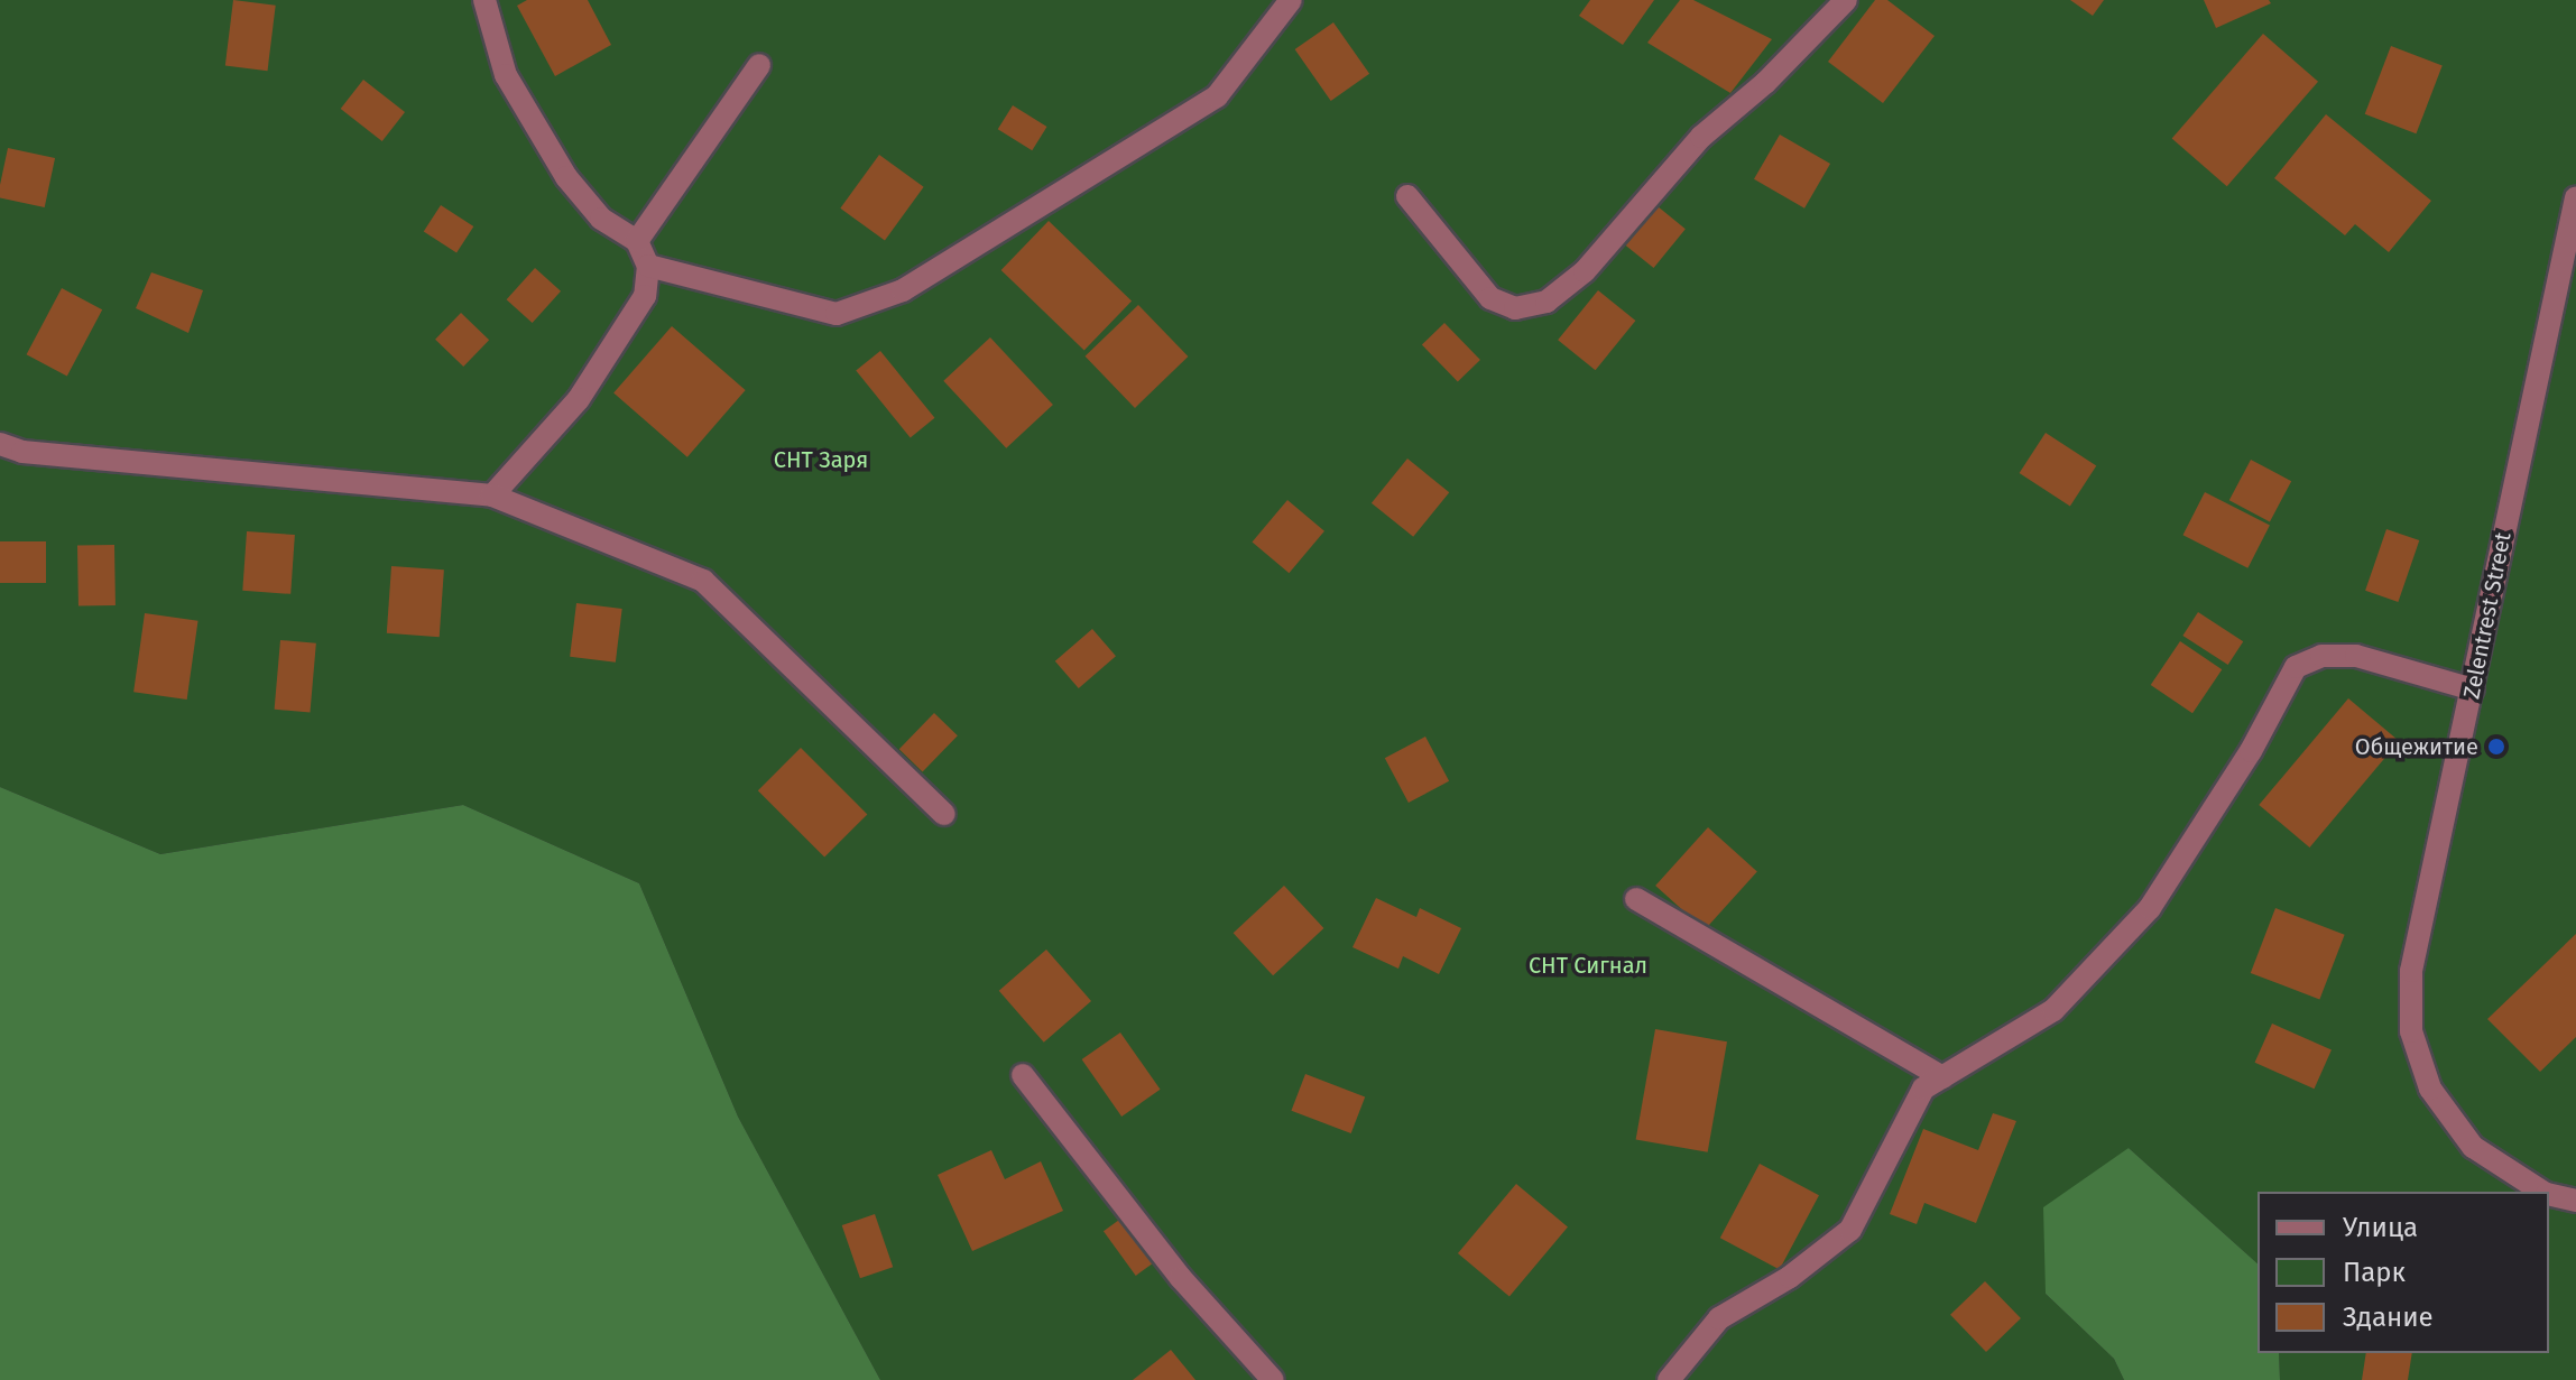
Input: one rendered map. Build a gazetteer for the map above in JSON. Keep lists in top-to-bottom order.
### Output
{
  "streets": {
    "street": ["Zelentrest Street"]
  },
  "parks": ["СНТ Заря", "СНТ Сигнал"],
  "places": ["Общежитие"],
  "legend": ["Улица", "Парк", "Здание"]
}
